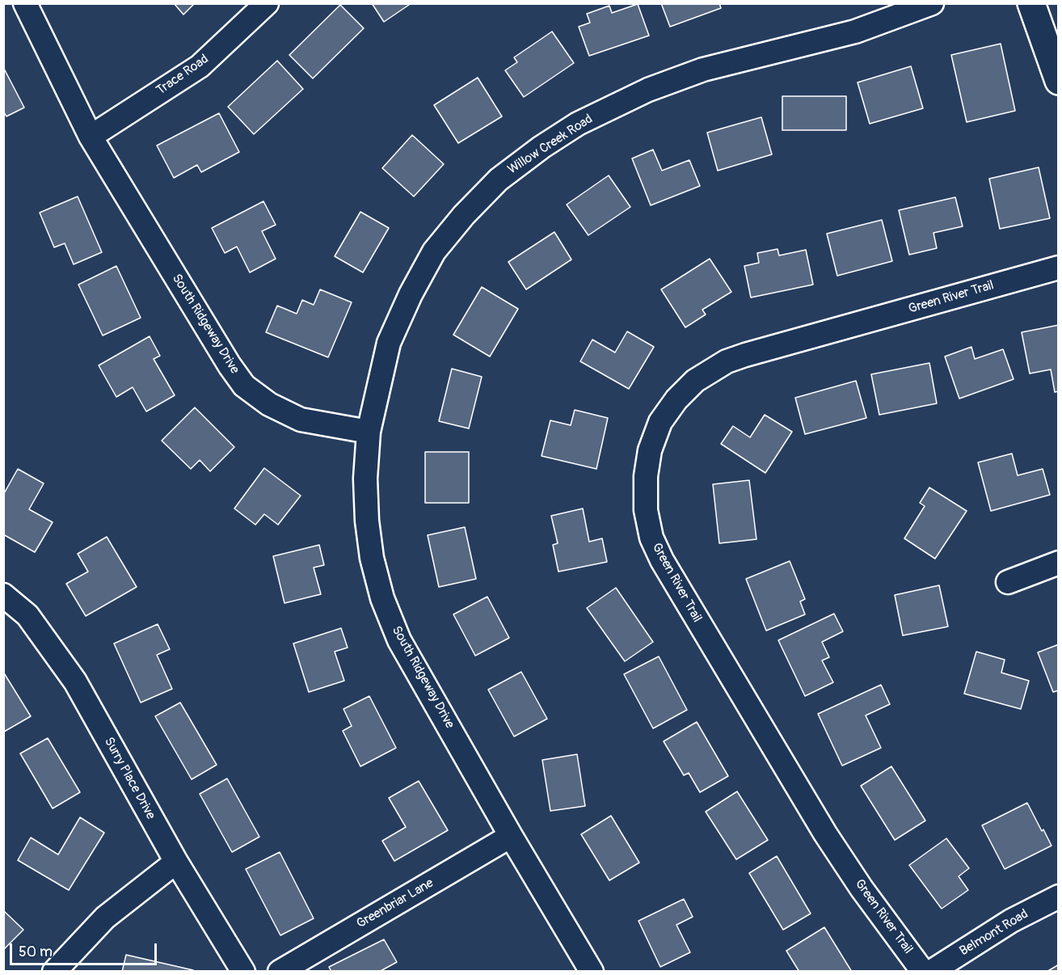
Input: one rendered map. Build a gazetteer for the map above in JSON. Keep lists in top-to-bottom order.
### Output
{
  "streets": {
    "street": [
      "Trace Road",
      "Willow Creek Road",
      "Green River Trail",
      "South Ridgeway Drive",
      "Surry Place Drive",
      "Greenbriar Lane",
      "Belmont Road"
    ]
  },
  "crossings": [
    ["Trace Road", "South Ridgeway Drive"],
    ["Willow Creek Road", "South Ridgeway Drive"],
    ["South Ridgeway Drive", "Greenbriar Lane"]
  ],
  "scale_bar": "50 m"
}
